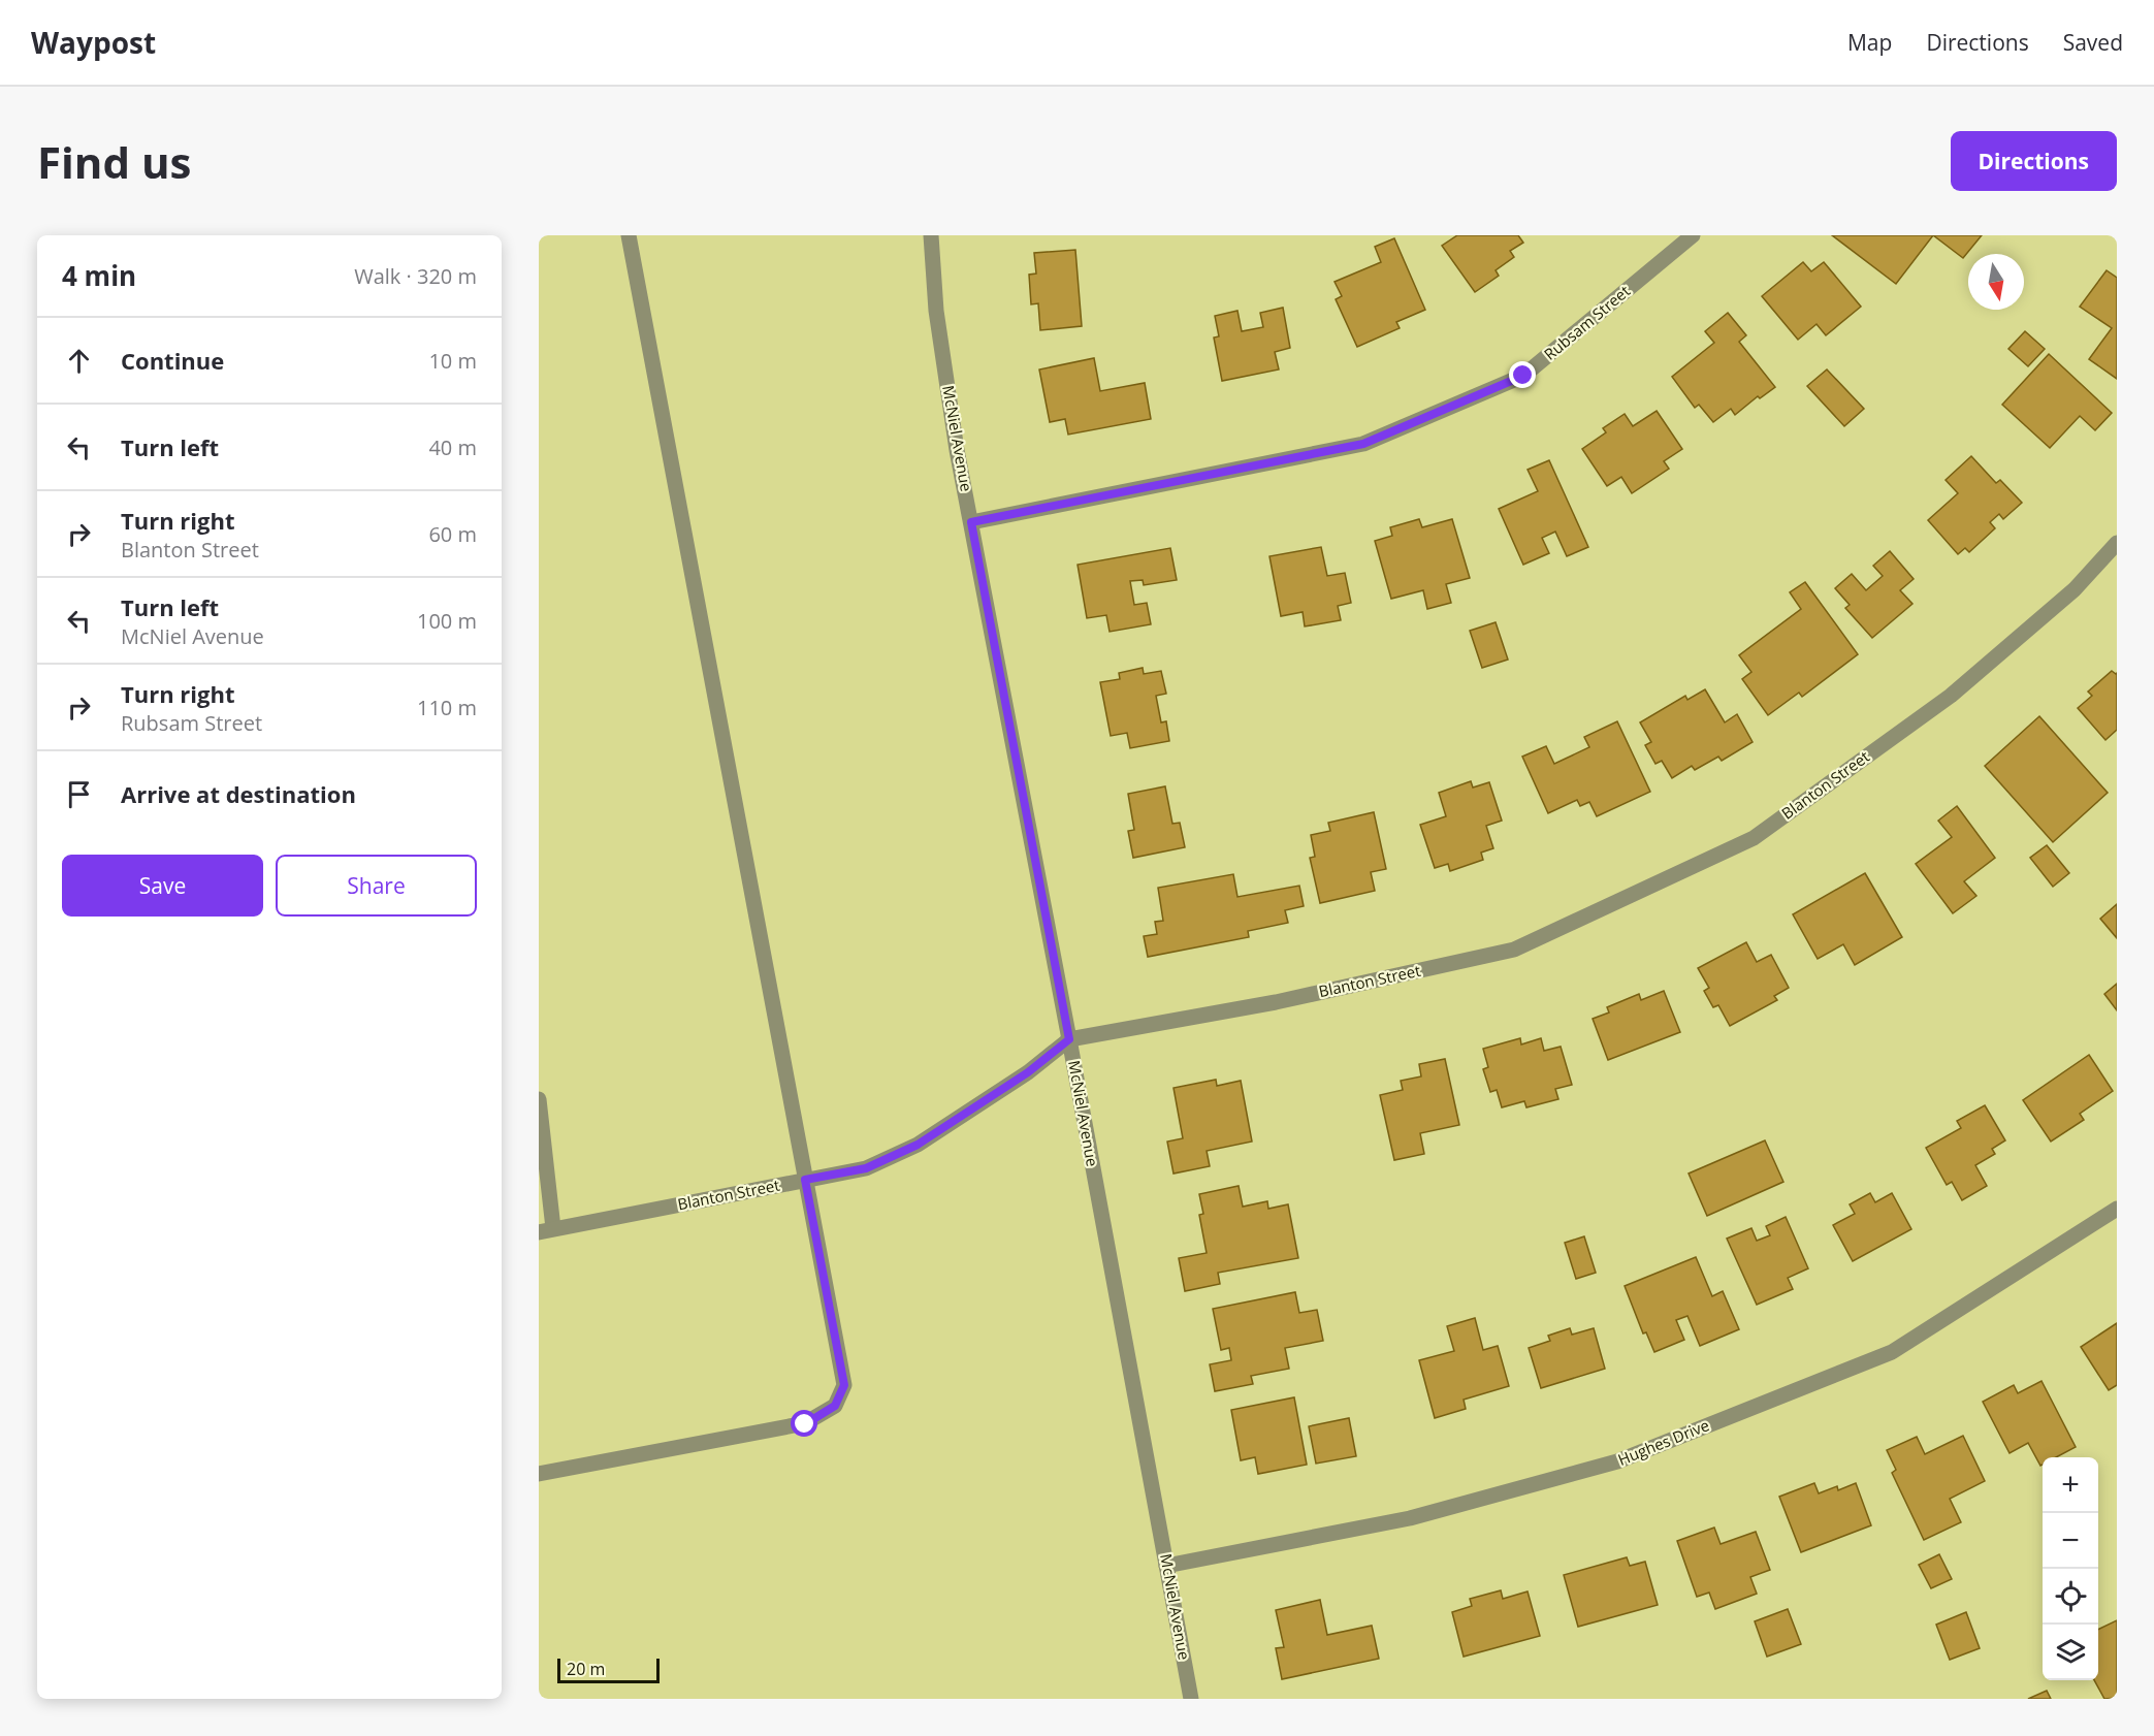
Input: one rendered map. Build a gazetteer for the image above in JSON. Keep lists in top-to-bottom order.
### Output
{
  "streets": {
    "street": [
      "Rubsam Street",
      "McNiel Avenue",
      "Blanton Street",
      "Hughes Drive"
    ]
  },
  "crossings": [
    ["Rubsam Street", "McNiel Avenue"],
    ["McNiel Avenue", "Blanton Street"],
    ["McNiel Avenue", "Hughes Drive"]
  ],
  "scale_bar": "20 m",
  "north": "bottom",
  "page": {
    "header": "Waypost",
    "nav": ["Map", "Directions", "Saved"],
    "buttons": [
      "Directions",
      ["Save", "Share"]
    ],
    "title": "Find us",
    "heading": ["4 min", "Walk · 320 m"],
    "list": [
      ["Continue", "10 m"],
      ["Turn left", "40 m"],
      ["Turn right", "Blanton Street", "60 m"],
      ["Turn left", "McNiel Avenue", "100 m"],
      ["Turn right", "Rubsam Street", "110 m"],
      "Arrive at destination"
    ],
    "map_buttons": ["+", "−"],
    "scale": "20 m"
  }
}
